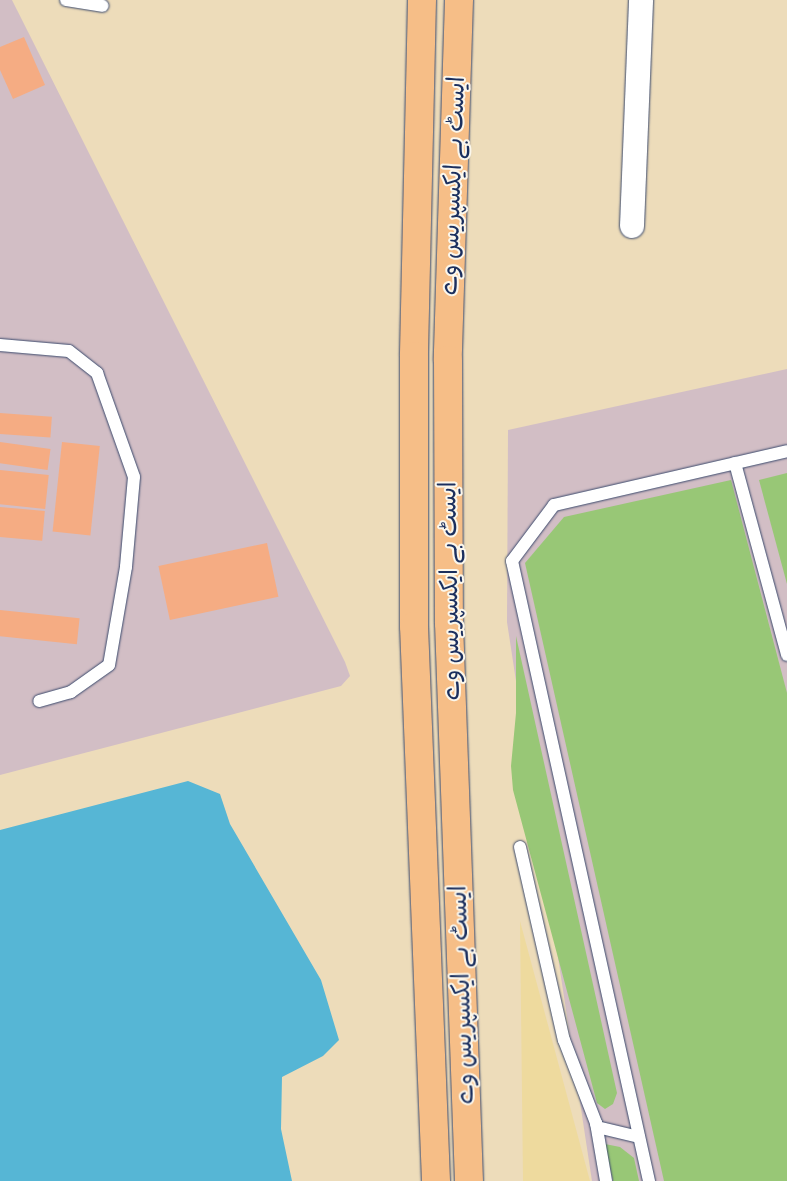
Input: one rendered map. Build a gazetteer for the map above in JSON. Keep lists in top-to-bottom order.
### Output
{
  "streets": {
    "main road": ["ایسٹ بے ایکسپریس وے"]
  }
}
